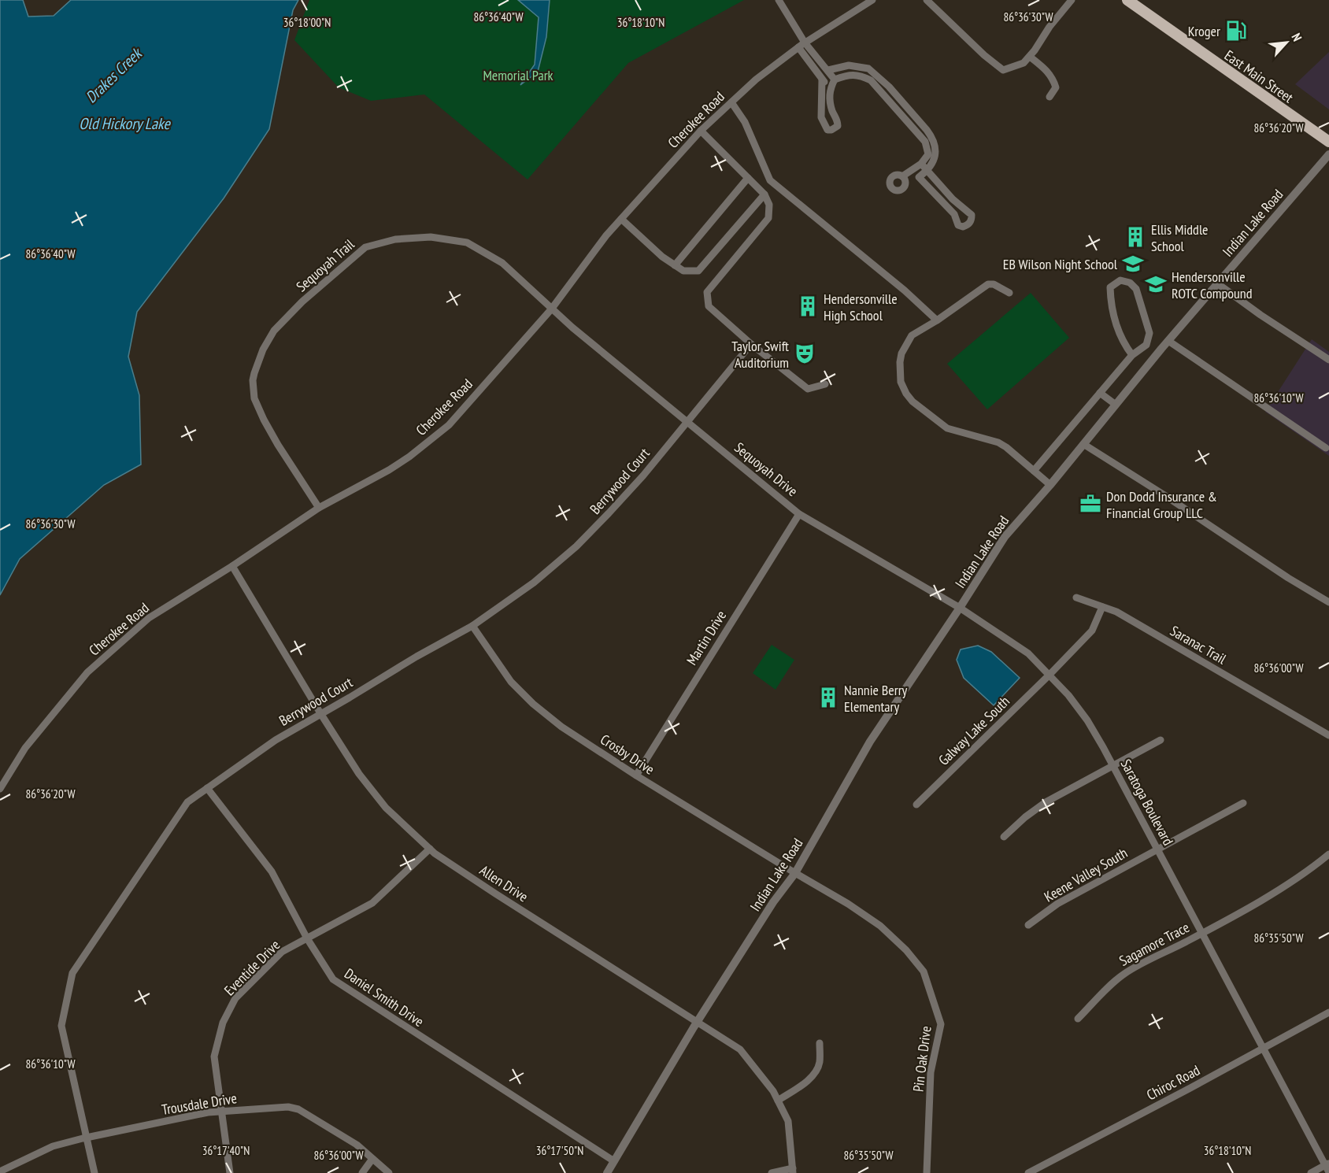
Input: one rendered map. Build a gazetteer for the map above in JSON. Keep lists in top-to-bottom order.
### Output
{
  "streets": {
    "main road": ["East Main Street"],
    "street": [
      "Cherokee Road",
      "Indian Lake Road",
      "Sequoyah Trail",
      "Sequoyah Drive",
      "Berrywood Court",
      "Martin Drive",
      "Saranac Trail",
      "Galway Lake South",
      "Crosby Drive",
      "Saratoga Boulevard",
      "Keene Valley South",
      "Allen Drive",
      "Sagamore Trace",
      "Eventide Drive",
      "Daniel Smith Drive",
      "Pin Oak Drive",
      "Chiroc Road",
      "Trousdale Drive"
    ]
  },
  "crossings": [
    ["Cherokee Road", "Sequoyah Trail"],
    ["Cherokee Road", "Allen Drive"],
    ["Indian Lake Road", "Sequoyah Drive"],
    ["Indian Lake Road", "Crosby Drive"],
    ["Indian Lake Road", "Saratoga Boulevard"],
    ["Indian Lake Road", "Allen Drive"],
    ["Indian Lake Road", "Daniel Smith Drive"],
    ["Indian Lake Road", "Pin Oak Drive"],
    ["Sequoyah Trail", "Sequoyah Drive"],
    ["Sequoyah Drive", "Berrywood Court"],
    ["Sequoyah Drive", "Martin Drive"],
    ["Sequoyah Drive", "Saratoga Boulevard"],
    ["Berrywood Court", "Crosby Drive"],
    ["Berrywood Court", "Allen Drive"],
    ["Berrywood Court", "Daniel Smith Drive"],
    ["Berrywood Court", "Trousdale Drive"],
    ["Martin Drive", "Crosby Drive"],
    ["Saranac Trail", "Galway Lake South"],
    ["Galway Lake South", "Saratoga Boulevard"],
    ["Crosby Drive", "Pin Oak Drive"],
    ["Saratoga Boulevard", "Keene Valley South"],
    ["Saratoga Boulevard", "Sagamore Trace"],
    ["Saratoga Boulevard", "Chiroc Road"],
    ["Allen Drive", "Eventide Drive"],
    ["Eventide Drive", "Daniel Smith Drive"],
    ["Eventide Drive", "Trousdale Drive"]
  ],
  "water": ["Drakes Creek", "Old Hickory Lake"],
  "parks": ["Memorial Park"],
  "places": {
    "fuel station": ["Kroger"],
    "building": ["Ellis Middle School", "Hendersonville High School", "Nannie Berry Elementary"],
    "school or university": ["EB Wilson Night School", "Hendersonville ROTC Compound"],
    "theatre": ["Taylor Swift Auditorium"],
    "office": ["Don Dodd Insurance & Financial Group LLC"]
  },
  "north": "top right",
  "coordinates": [
    "86°36'40\"W",
    "86°36'30\"W",
    "36°18'00\"N",
    "36°18'10\"N",
    "86°36'20\"W",
    "86°36'10\"W",
    "86°36'00\"W",
    "86°35'50\"W",
    "36°17'40\"N",
    "36°17'50\"N"
  ]
}
